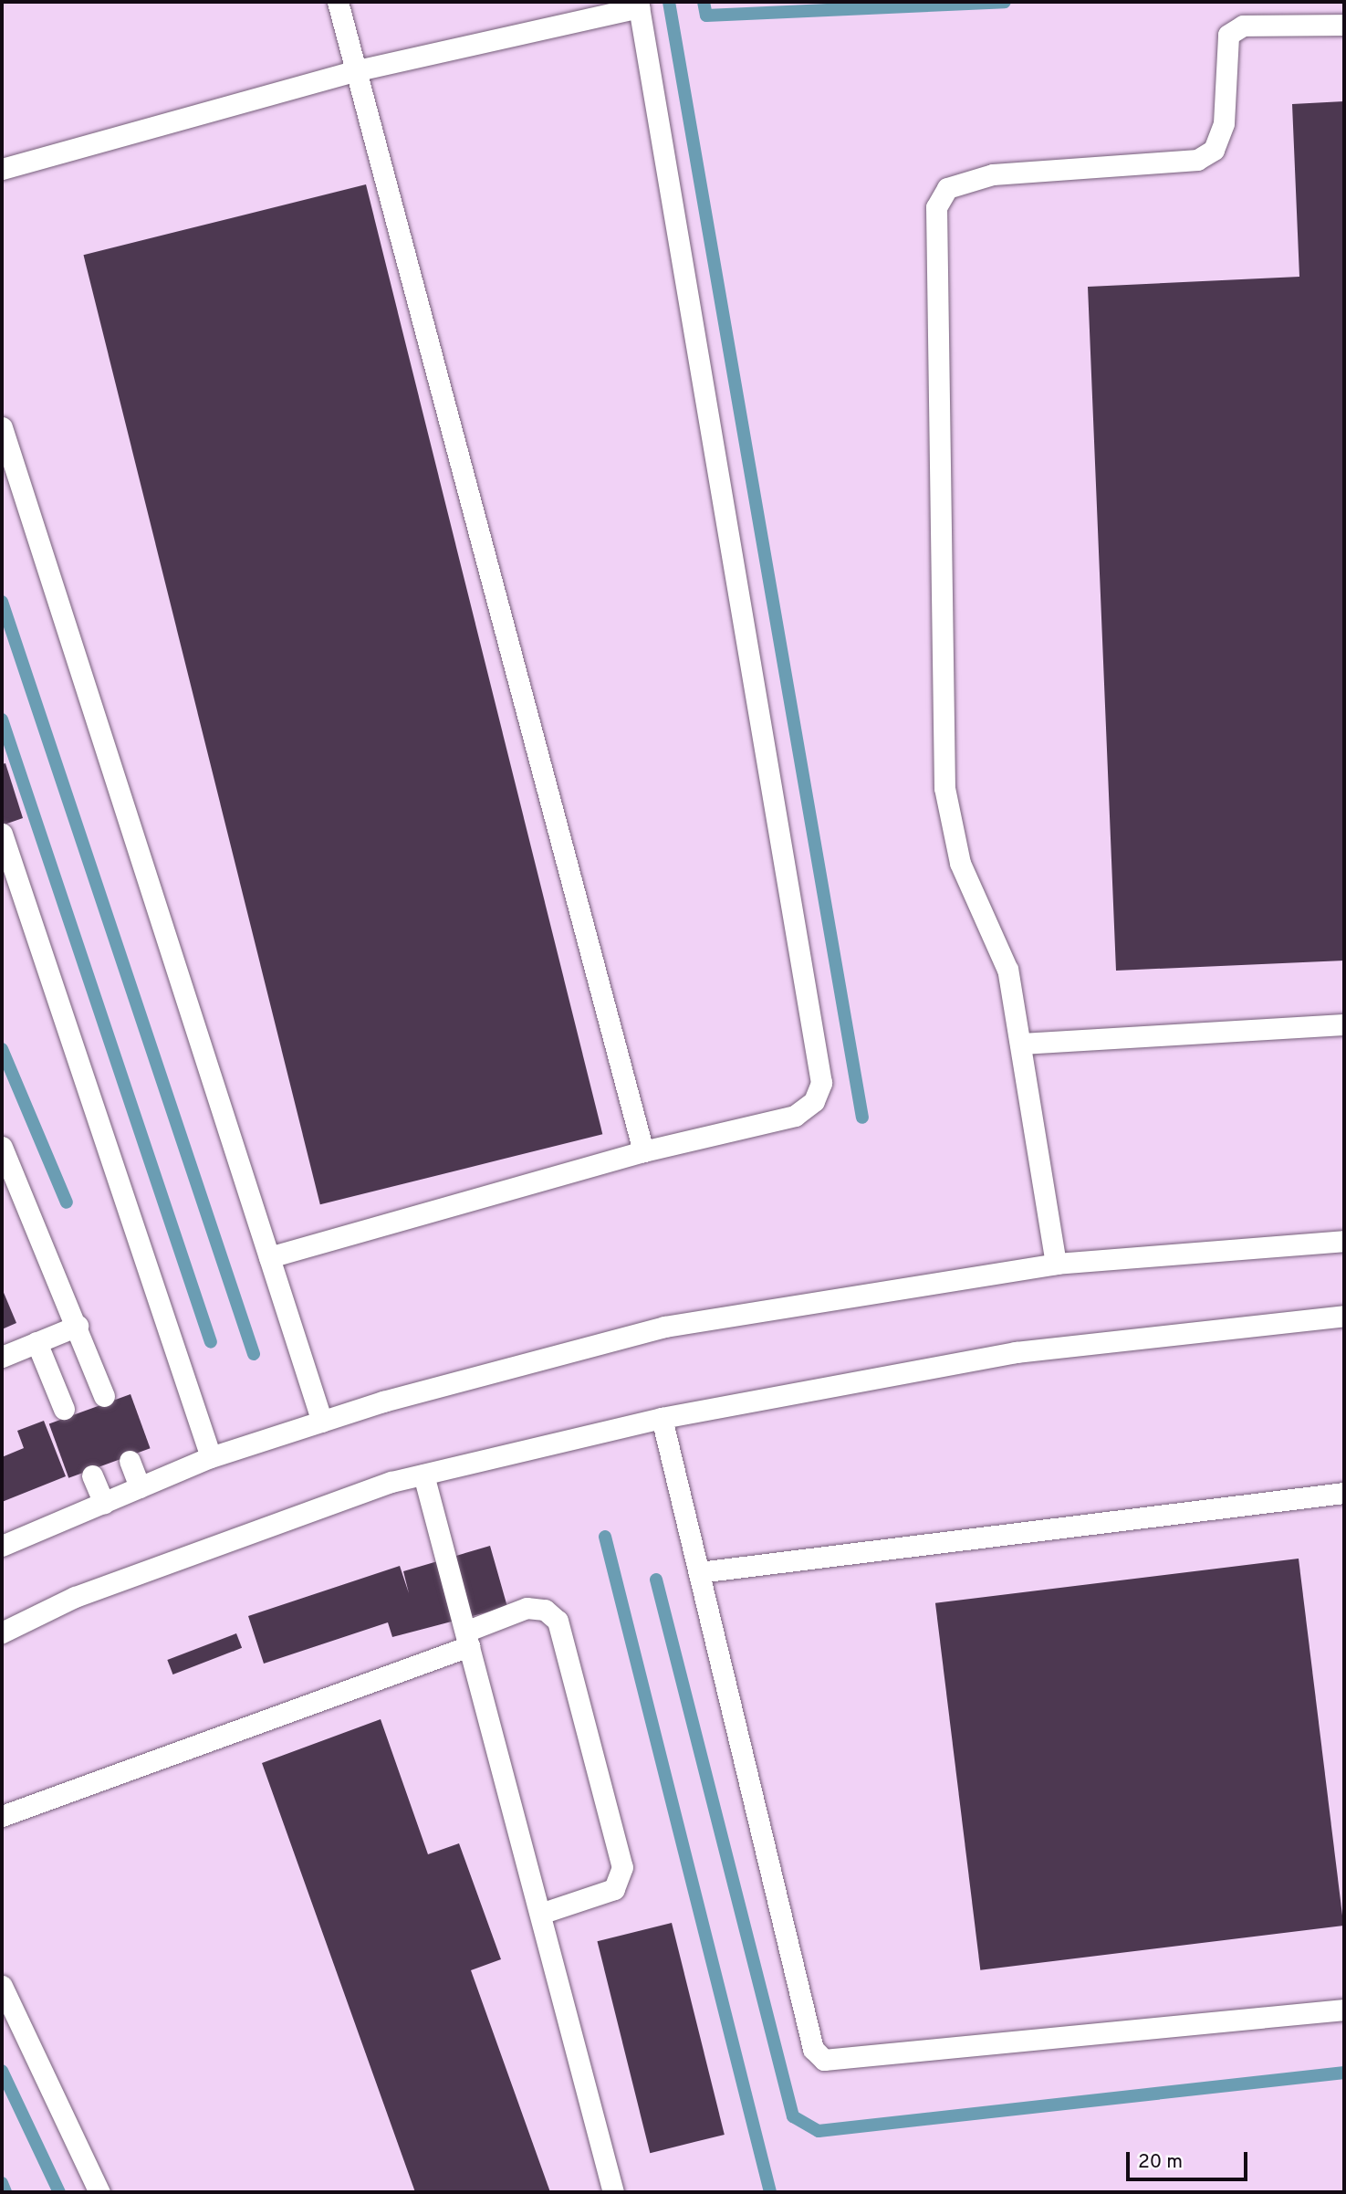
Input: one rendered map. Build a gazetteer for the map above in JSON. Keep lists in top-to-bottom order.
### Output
{
  "scale_bar": "20 m"
}
